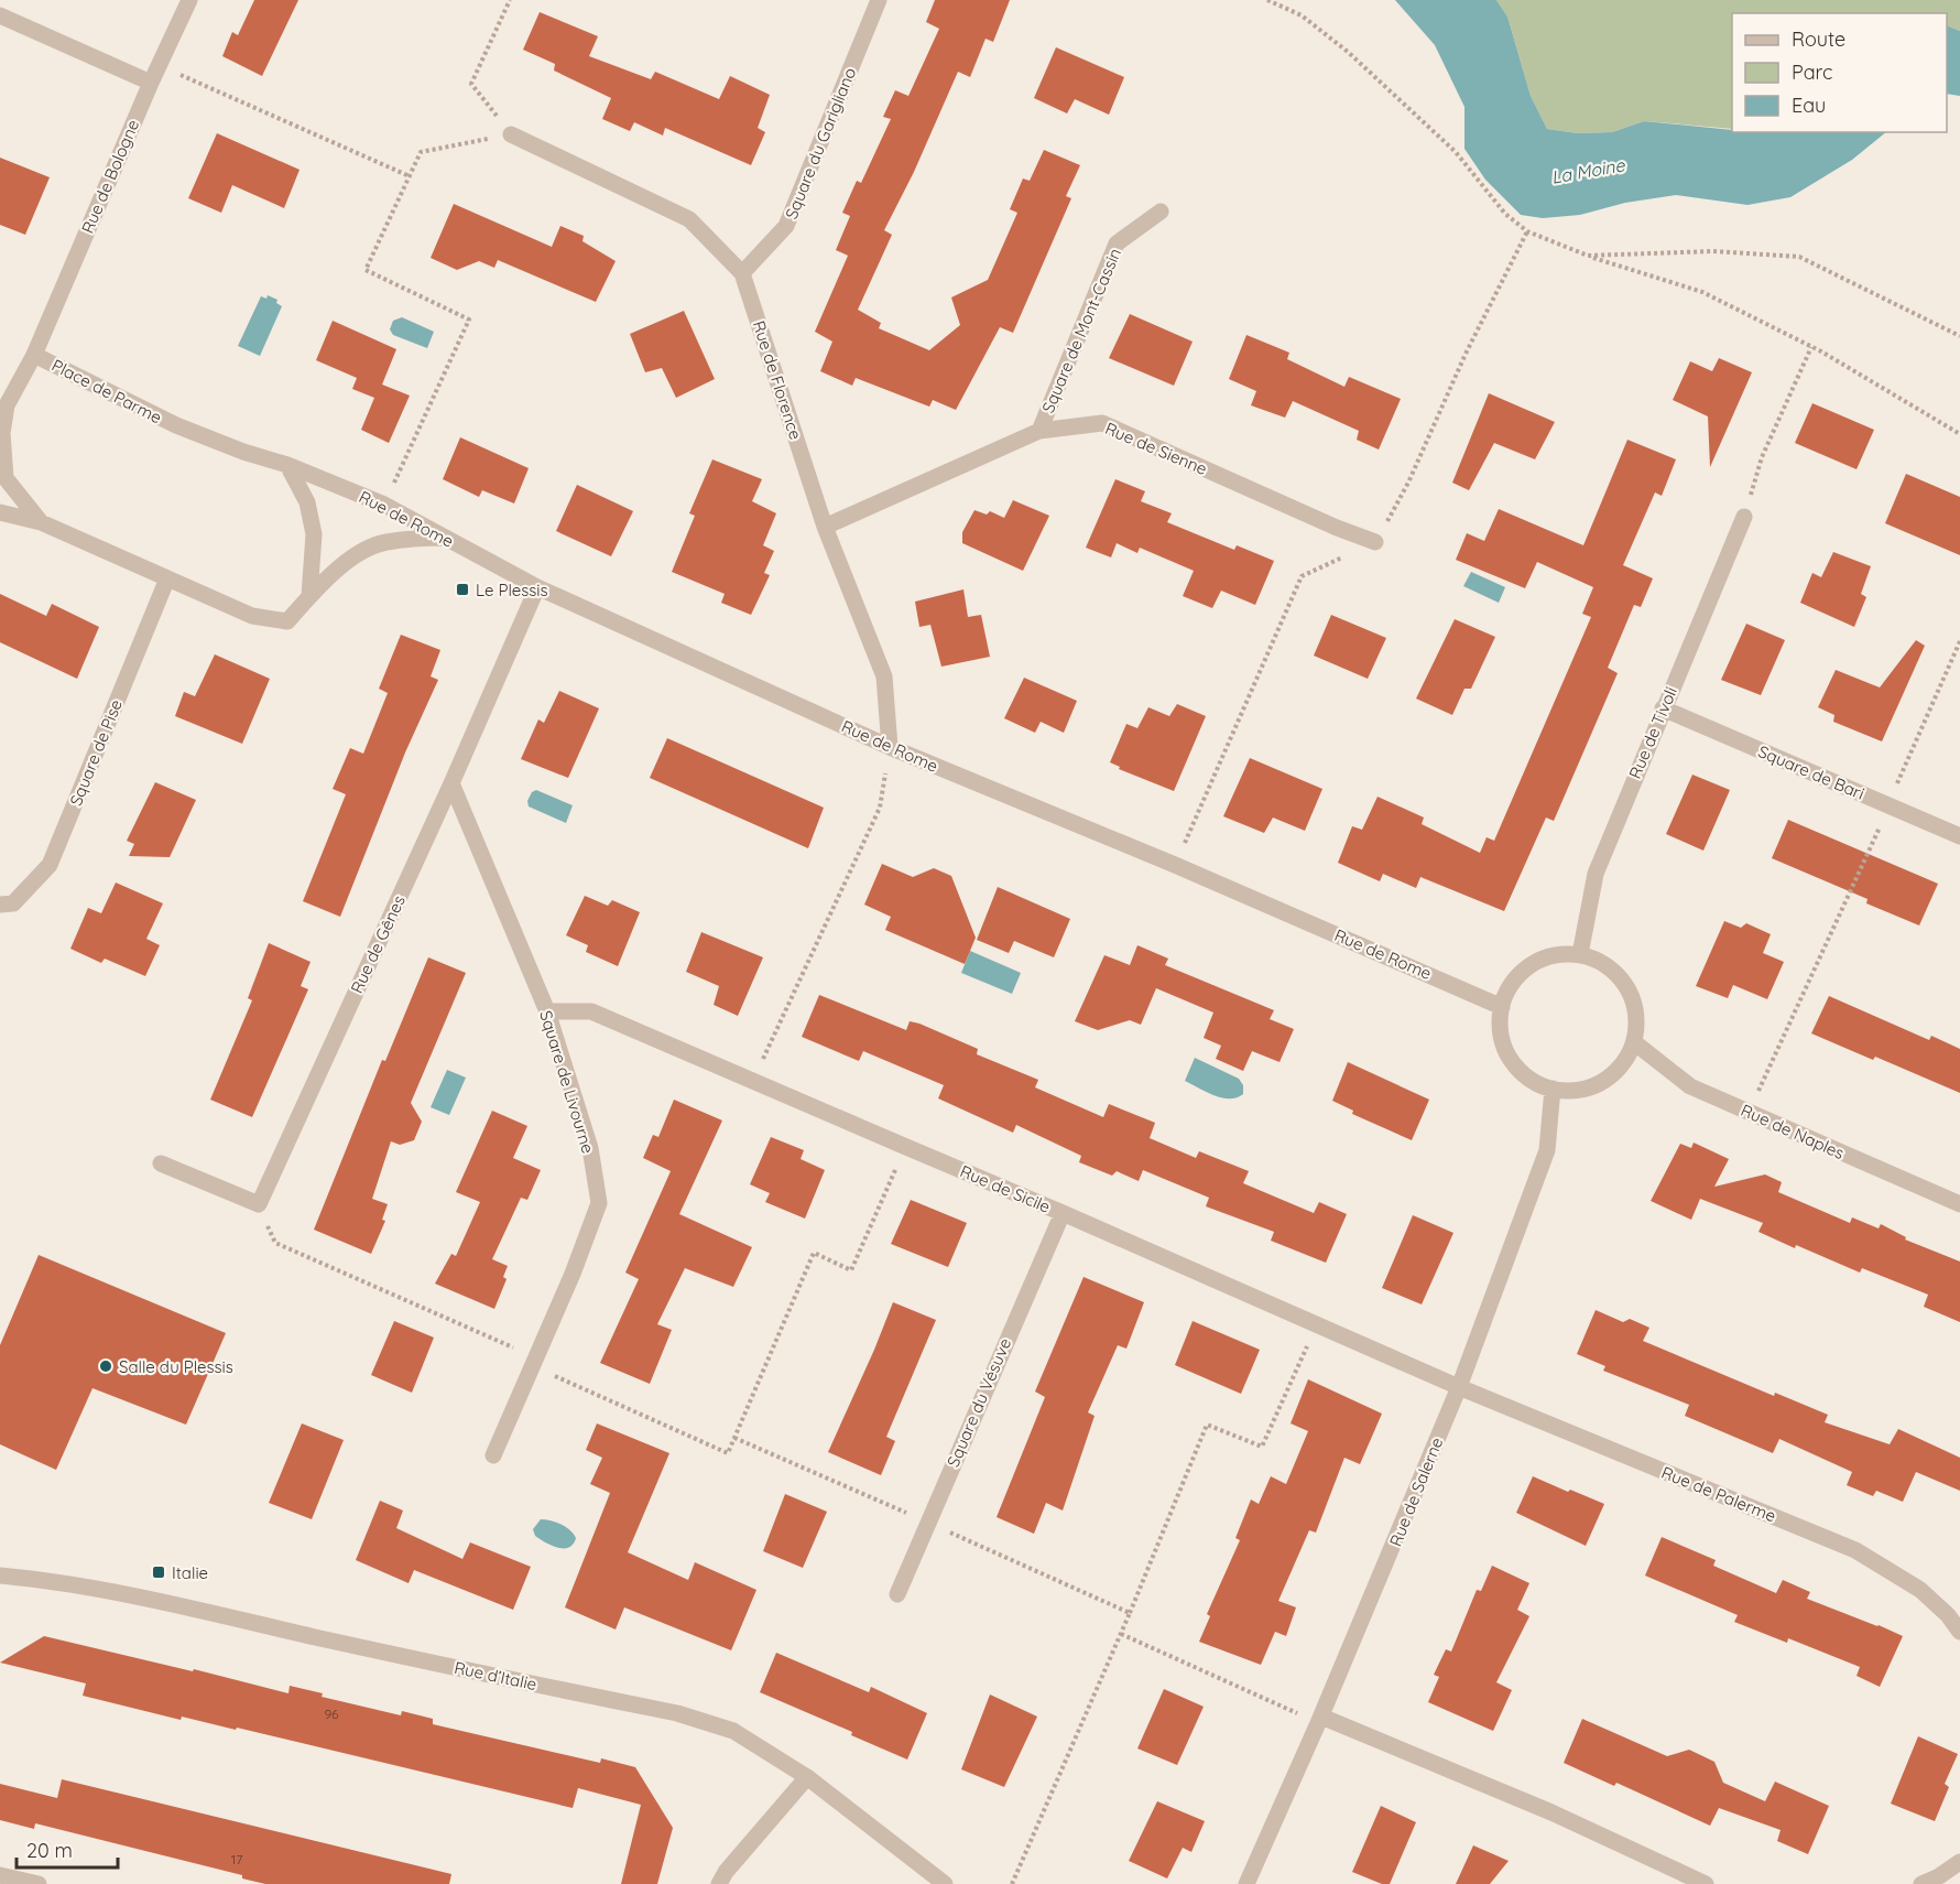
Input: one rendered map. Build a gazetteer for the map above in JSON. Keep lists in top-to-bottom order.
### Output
{
  "streets": {
    "street": [
      "Square du Garigliano",
      "Rue de Bologne",
      "Square de Mont-Cassin",
      "Rue de Florence",
      "Place de Parme",
      "Rue de Sienne",
      "Rue de Rome",
      "Rue de Tivoli",
      "Square de Pise",
      "Square de Bari",
      "Rue de Gênes",
      "Square de Livourne",
      "Rue de Naples",
      "Rue de Sicile",
      "Square du Vésuve",
      "Rue de Salerne",
      "Rue de Palerme",
      "Rue d’Italie"
    ]
  },
  "crossings": [
    ["Square du Garigliano", "Rue de Florence"],
    ["Rue de Bologne", "Place de Parme"],
    ["Square de Mont-Cassin", "Rue de Sienne"],
    ["Rue de Florence", "Rue de Sienne"],
    ["Rue de Florence", "Rue de Rome"],
    ["Place de Parme", "Rue de Rome"],
    ["Place de Parme", "Square de Pise"],
    ["Rue de Rome", "Rue de Tivoli"],
    ["Rue de Rome", "Rue de Gênes"],
    ["Rue de Rome", "Rue de Naples"],
    ["Rue de Rome", "Rue de Salerne"],
    ["Rue de Tivoli", "Square de Bari"],
    ["Rue de Tivoli", "Rue de Naples"],
    ["Rue de Tivoli", "Rue de Salerne"],
    ["Rue de Gênes", "Square de Livourne"],
    ["Square de Livourne", "Rue de Sicile"],
    ["Rue de Naples", "Rue de Salerne"],
    ["Rue de Sicile", "Square du Vésuve"],
    ["Rue de Sicile", "Rue de Salerne"],
    ["Rue de Sicile", "Rue de Palerme"],
    ["Rue de Salerne", "Rue de Palerme"]
  ],
  "water": ["La Moine"],
  "places": {
    "transit": ["Le Plessis", "Italie"],
    "other": ["Salle du Plessis"]
  },
  "house_numbers": ["96", "17"],
  "legend": ["Route", "Parc", "Eau"],
  "scale_bar": "20 m"
}
